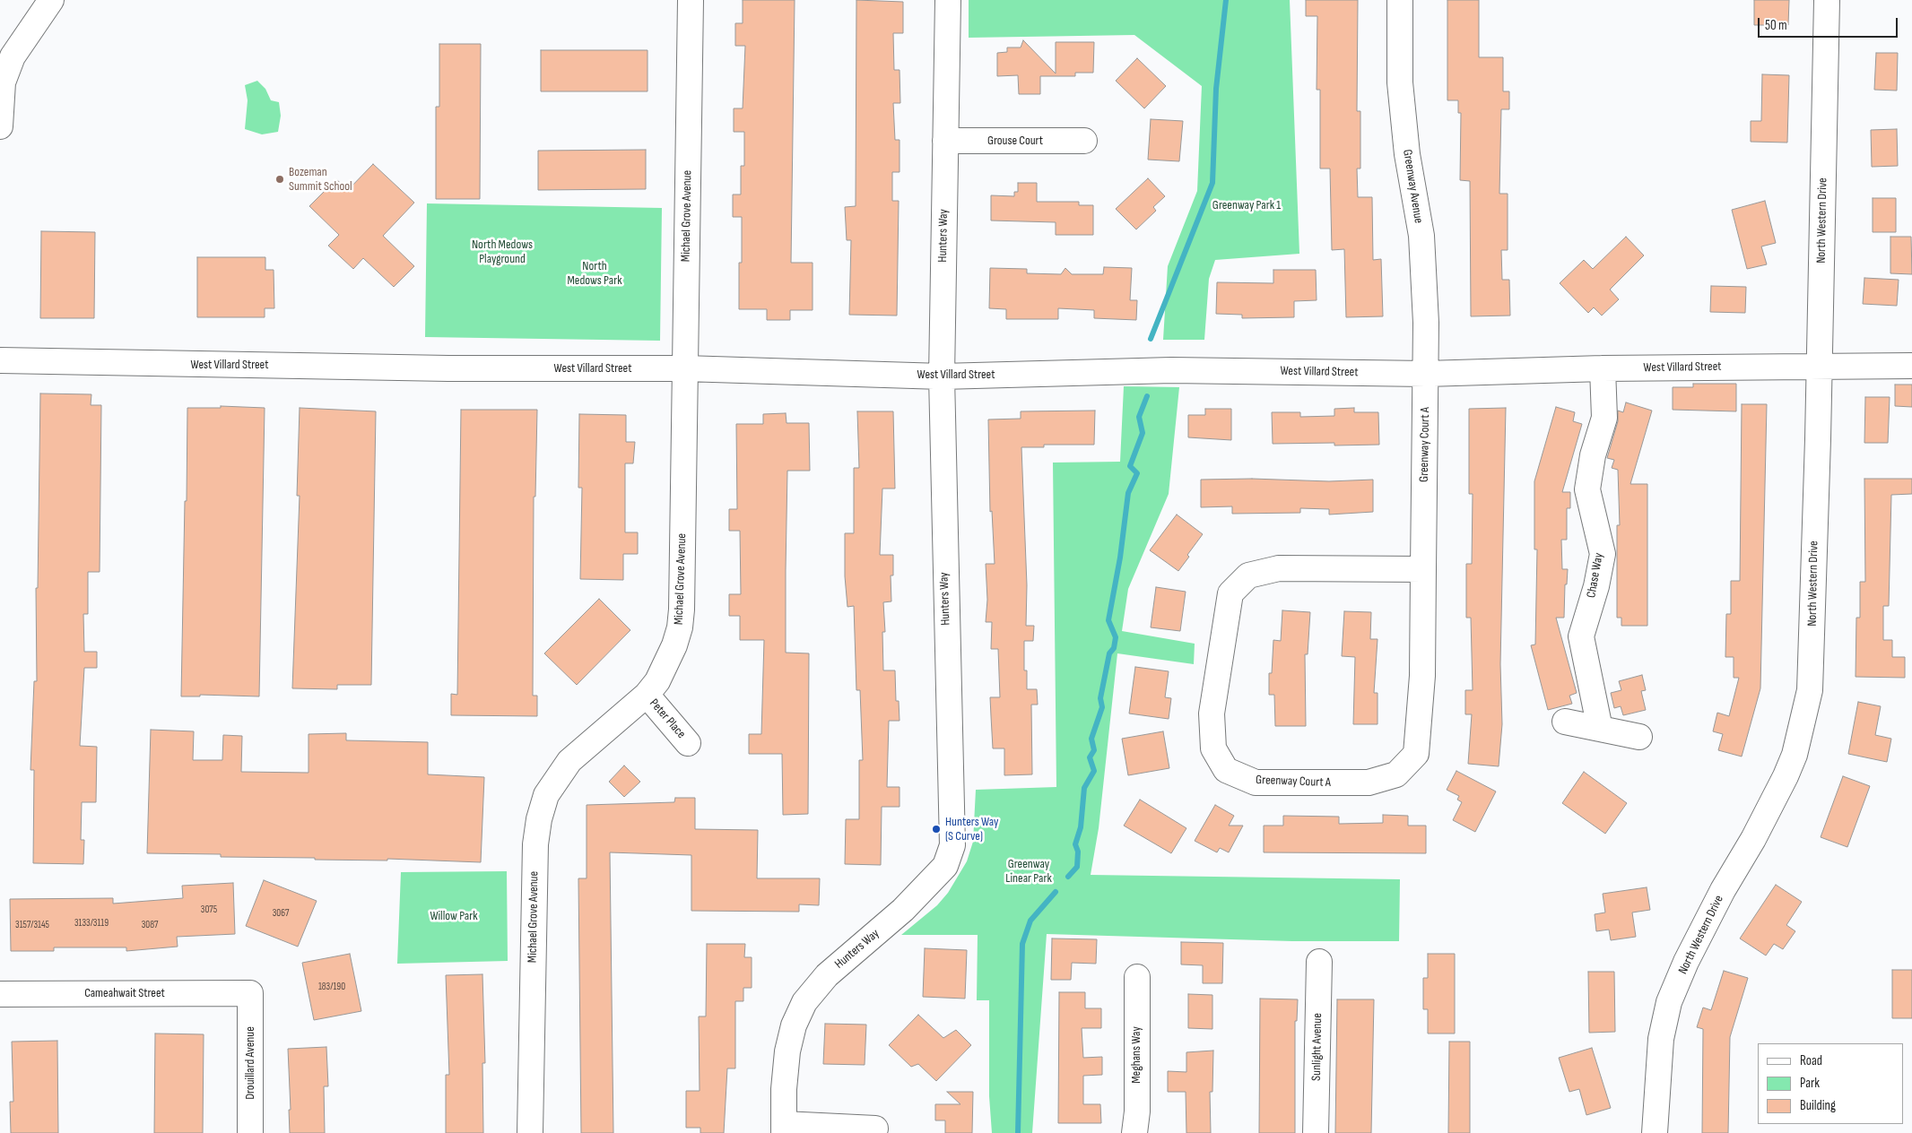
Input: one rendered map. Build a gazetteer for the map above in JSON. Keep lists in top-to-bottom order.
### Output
{
  "streets": {
    "street": [
      "Grouse Court",
      "Greenway Avenue",
      "Michael Grove Avenue",
      "North Western Drive",
      "Hunters Way",
      "West Villard Street",
      "Greenway Court A",
      "Chase Way",
      "Peter Place",
      "Cameahwait Street",
      "Sunlight Avenue",
      "Meghans Way",
      "Drouillard Avenue"
    ]
  },
  "crossings": [
    ["Grouse Court", "Hunters Way"],
    ["Greenway Avenue", "West Villard Street"],
    ["Greenway Avenue", "Greenway Court A"],
    ["Michael Grove Avenue", "West Villard Street"],
    ["Michael Grove Avenue", "Peter Place"],
    ["North Western Drive", "West Villard Street"],
    ["Hunters Way", "West Villard Street"],
    ["West Villard Street", "Greenway Court A"],
    ["West Villard Street", "Chase Way"],
    ["Cameahwait Street", "Drouillard Avenue"]
  ],
  "parks": [
    "Greenway Park 1",
    "North Medows Playground",
    "North Medows Park",
    "Greenway Linear Park",
    "Willow Park"
  ],
  "places": ["Bozeman Summit School", "Hunters Way (S Curve)"],
  "house_numbers": [
    "3075",
    "3067",
    "3133/3119",
    "3157/3145",
    "3087",
    "183/190"
  ],
  "legend": ["Road", "Park", "Building"],
  "scale_bar": "50 m"
}
